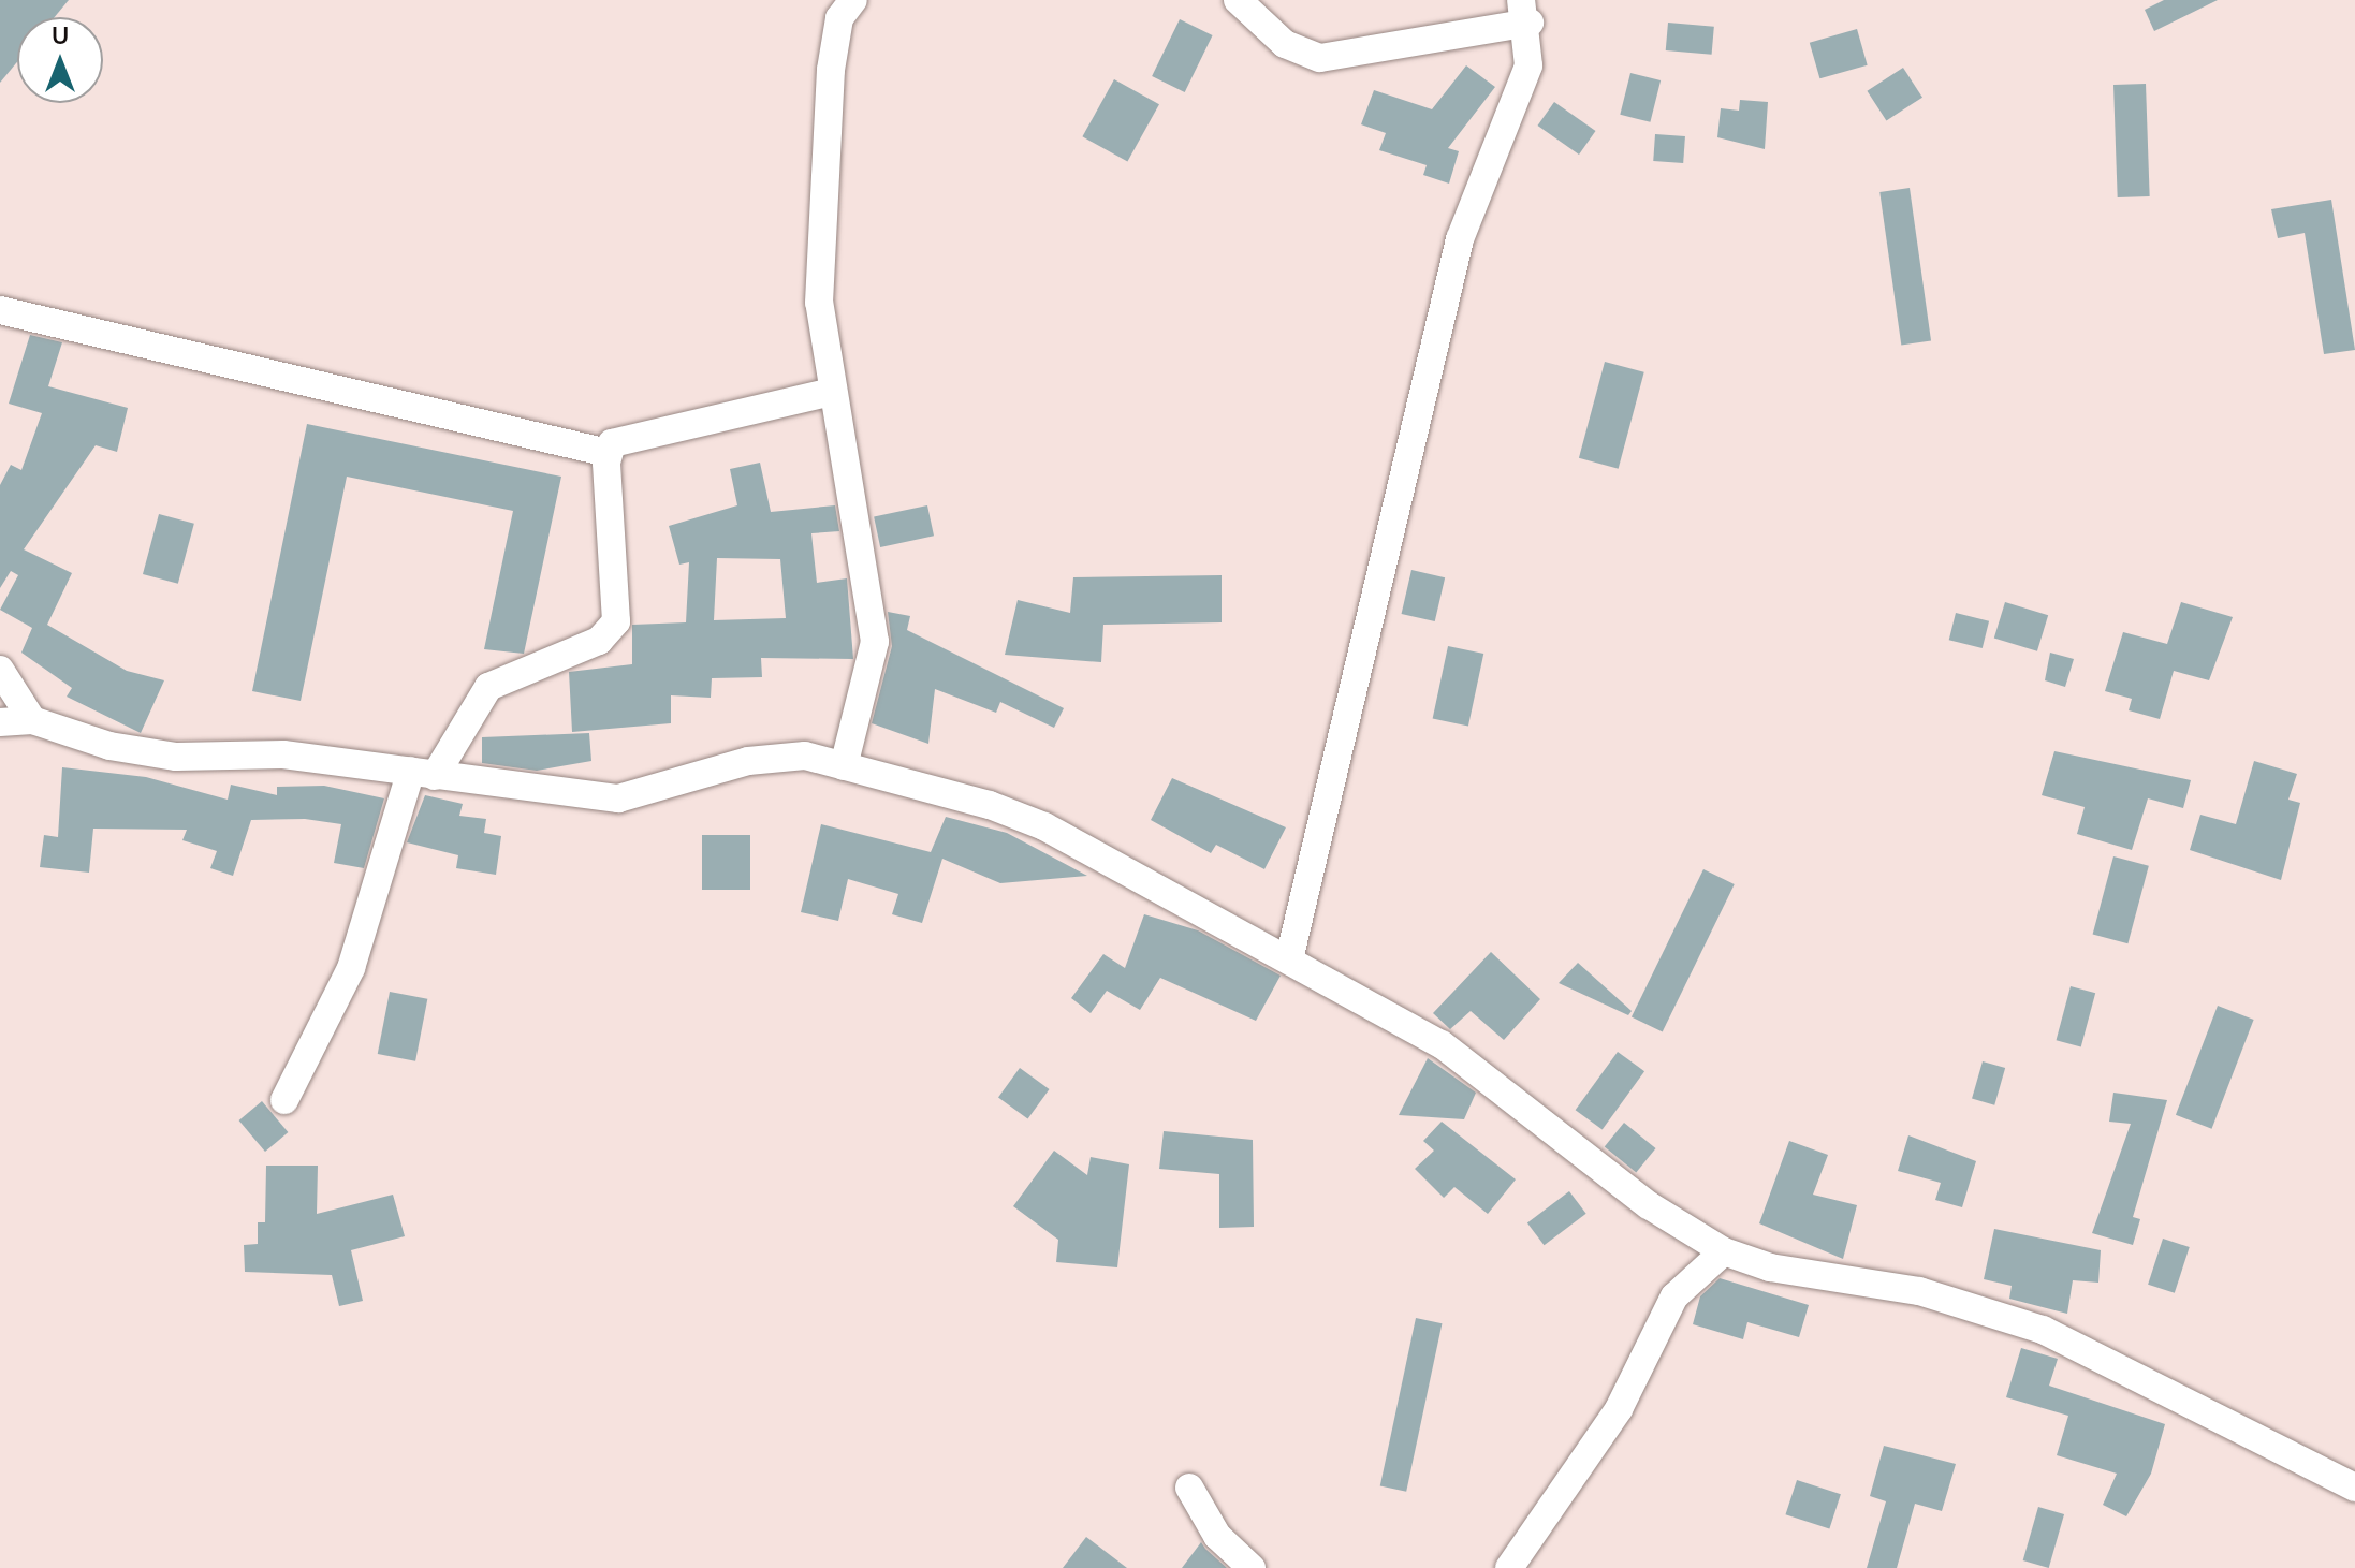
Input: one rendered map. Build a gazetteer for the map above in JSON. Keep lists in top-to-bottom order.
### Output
{
  "north": "top"
}
